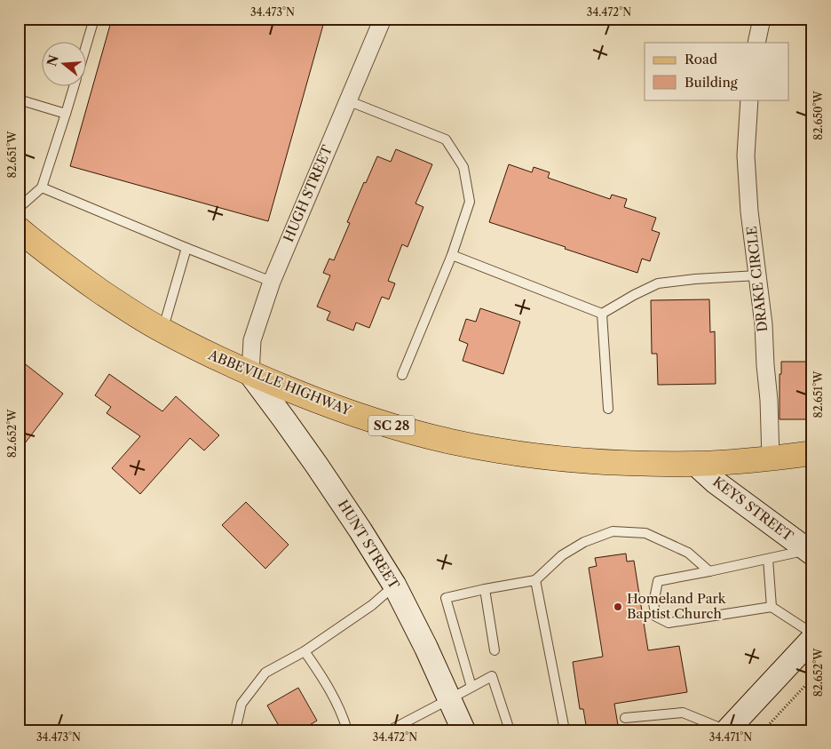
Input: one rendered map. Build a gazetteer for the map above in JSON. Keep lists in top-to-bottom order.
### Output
{
  "streets": {
    "main road": ["ABBEVILLE HIGHWAY", "SC 28"],
    "street": [
      "HUGH STREET",
      "DRAKE CIRCLE",
      "KEYS STREET",
      "HUNT STREET"
    ]
  },
  "crossings": [
    ["HUGH STREET", "ABBEVILLE HIGHWAY"],
    ["HUGH STREET", "HUNT STREET"],
    ["DRAKE CIRCLE", "ABBEVILLE HIGHWAY"],
    ["ABBEVILLE HIGHWAY", "KEYS STREET"],
    ["ABBEVILLE HIGHWAY", "HUNT STREET"]
  ],
  "places": ["Homeland Park Baptist Church"],
  "legend": ["Road", "Building"],
  "north": "left",
  "coordinates": [
    "34.473°N",
    "34.472°N",
    "82.650°W",
    "82.651°W",
    "82.652°W",
    "34.471°N"
  ]
}
